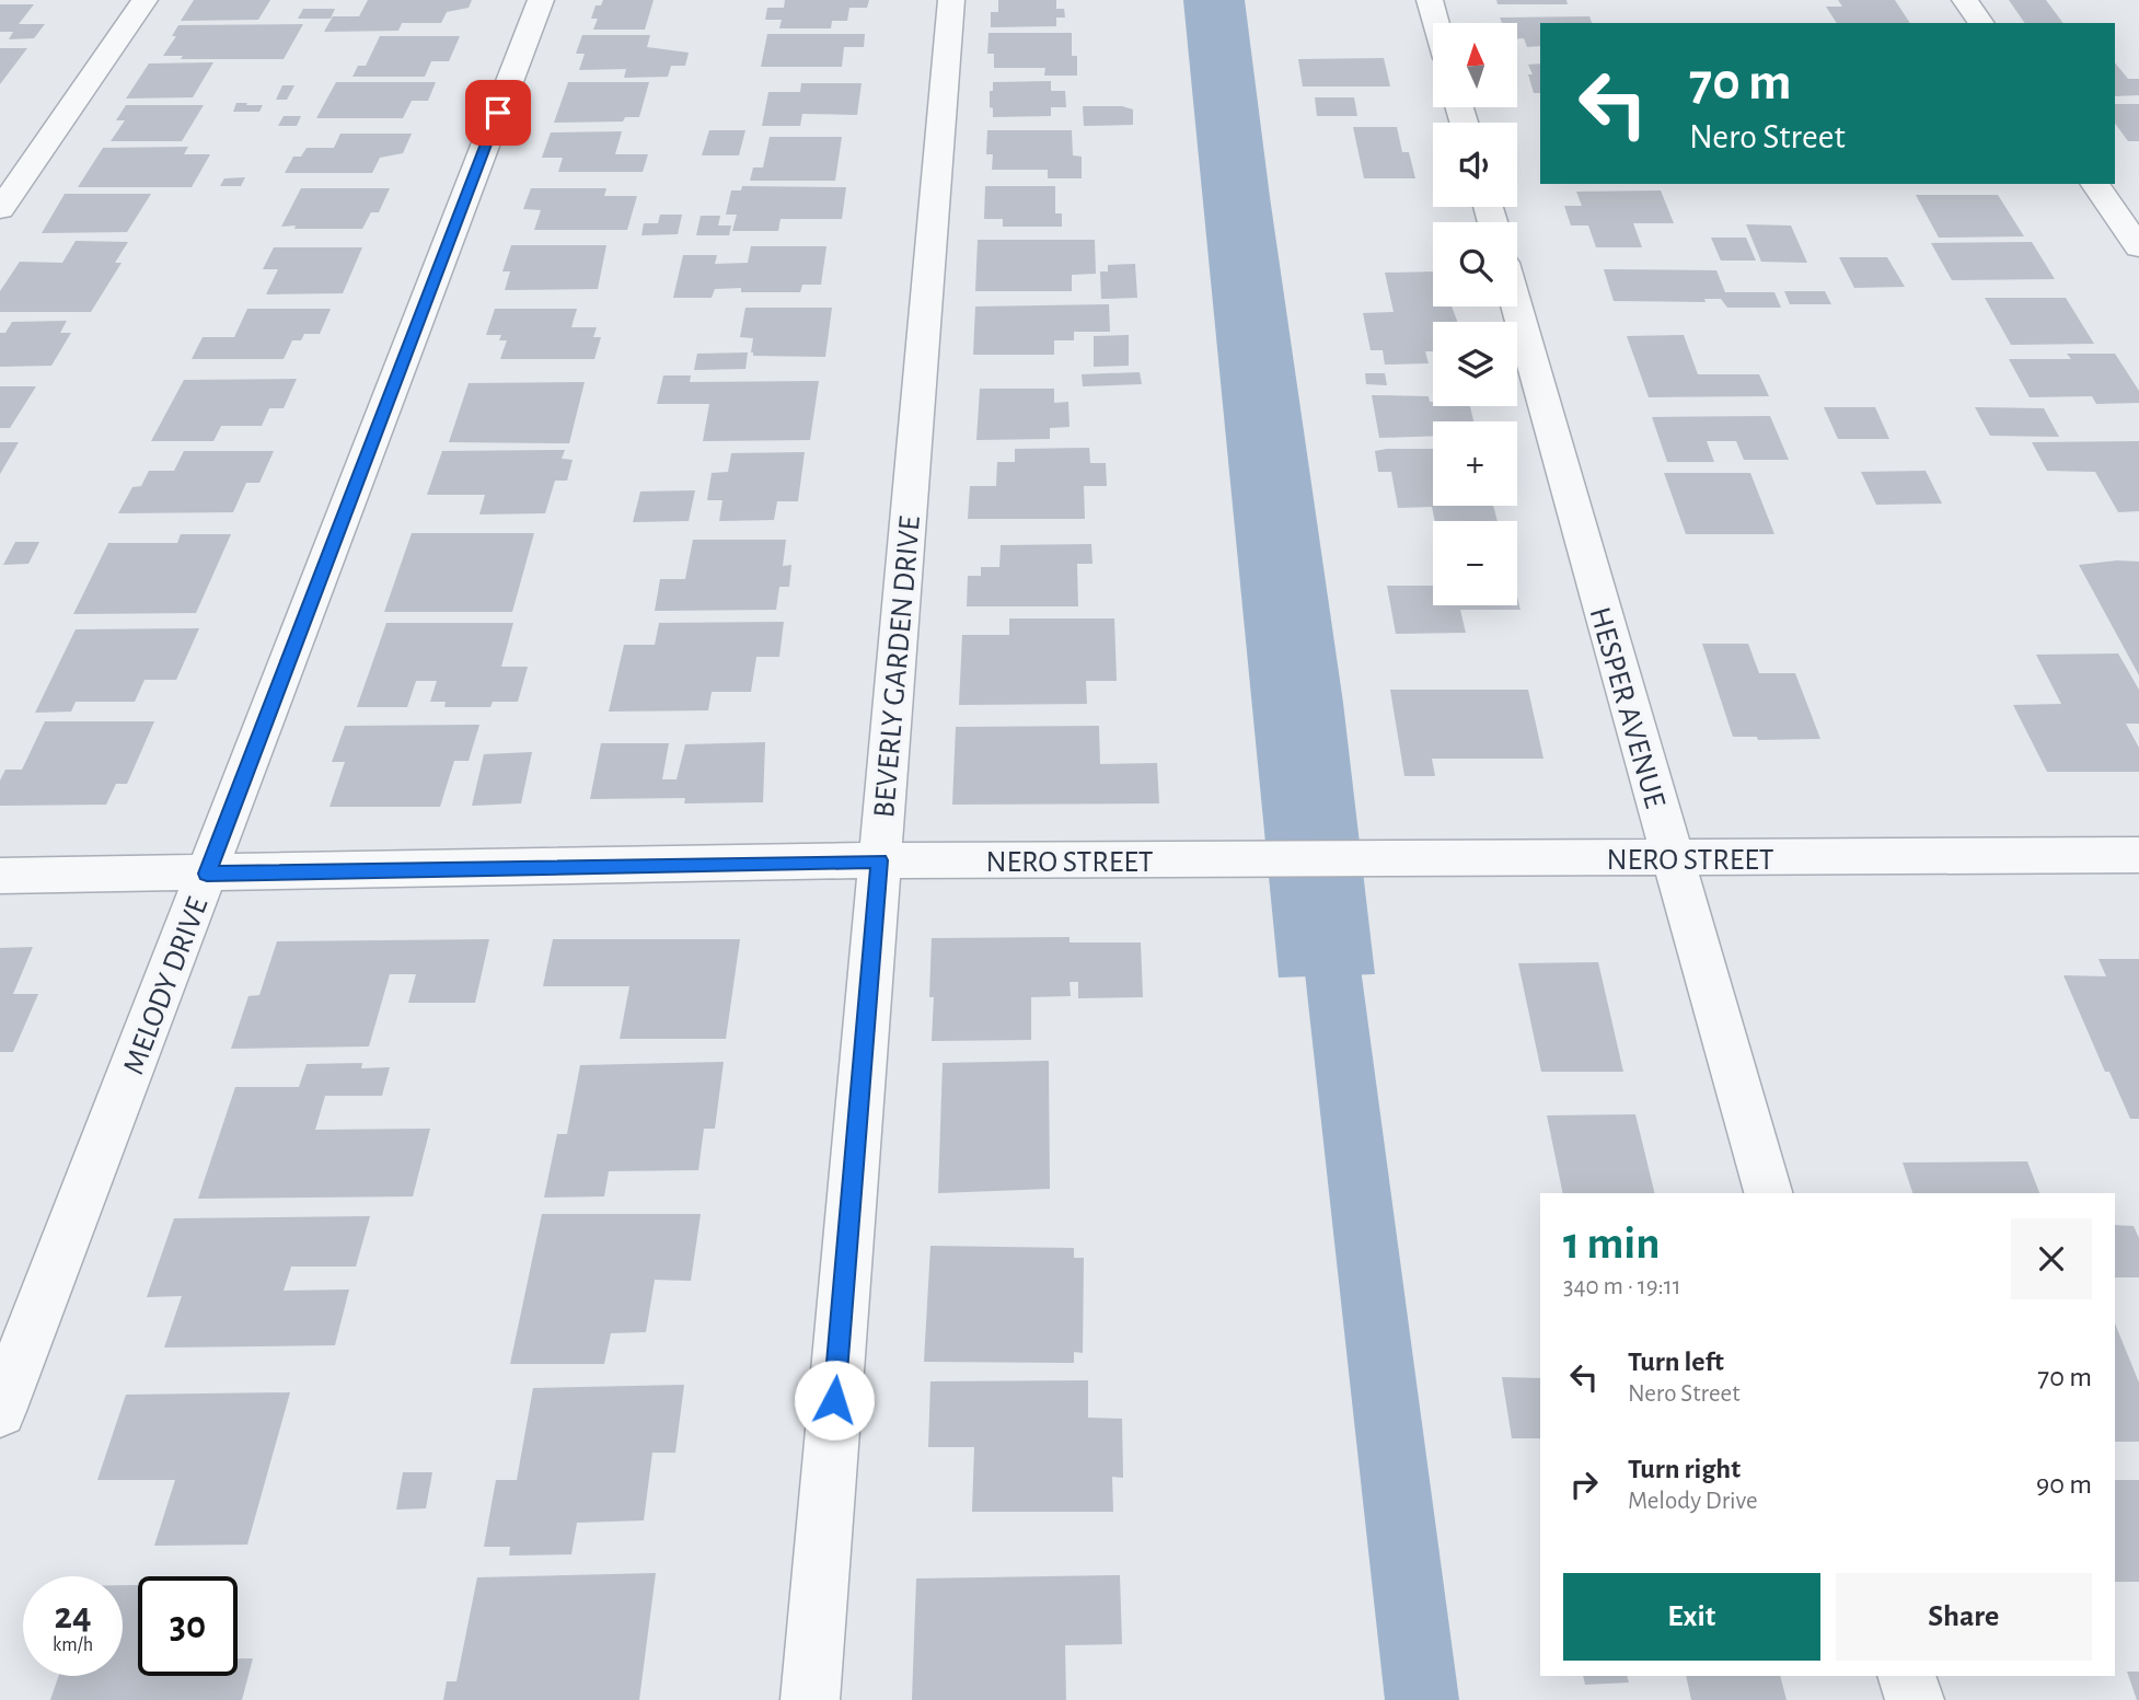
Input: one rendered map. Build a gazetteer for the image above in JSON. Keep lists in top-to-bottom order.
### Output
{
  "streets": {
    "street": [
      "BEVERLY GARDEN DRIVE",
      "HESPER AVENUE",
      "NERO STREET",
      "MELODY DRIVE"
    ]
  },
  "crossings": [
    ["BEVERLY GARDEN DRIVE", "NERO STREET"],
    ["HESPER AVENUE", "NERO STREET"],
    ["NERO STREET", "MELODY DRIVE"]
  ],
  "north": "top",
  "page": {
    "map_buttons": ["+", "−"],
    "turn": ["70 m", "Nero Street"],
    "heading": ["1 min", "340 m · 19:11"],
    "list": [
      {
        "name": "Turn left",
        "note": "Nero Street",
        "value": "70 m"
      },
      {
        "name": "Turn right",
        "note": "Melody Drive",
        "value": "90 m"
      }
    ],
    "buttons": ["Exit", "Share"],
    "speed": "24 km/h",
    "limit": "30"
  }
}
